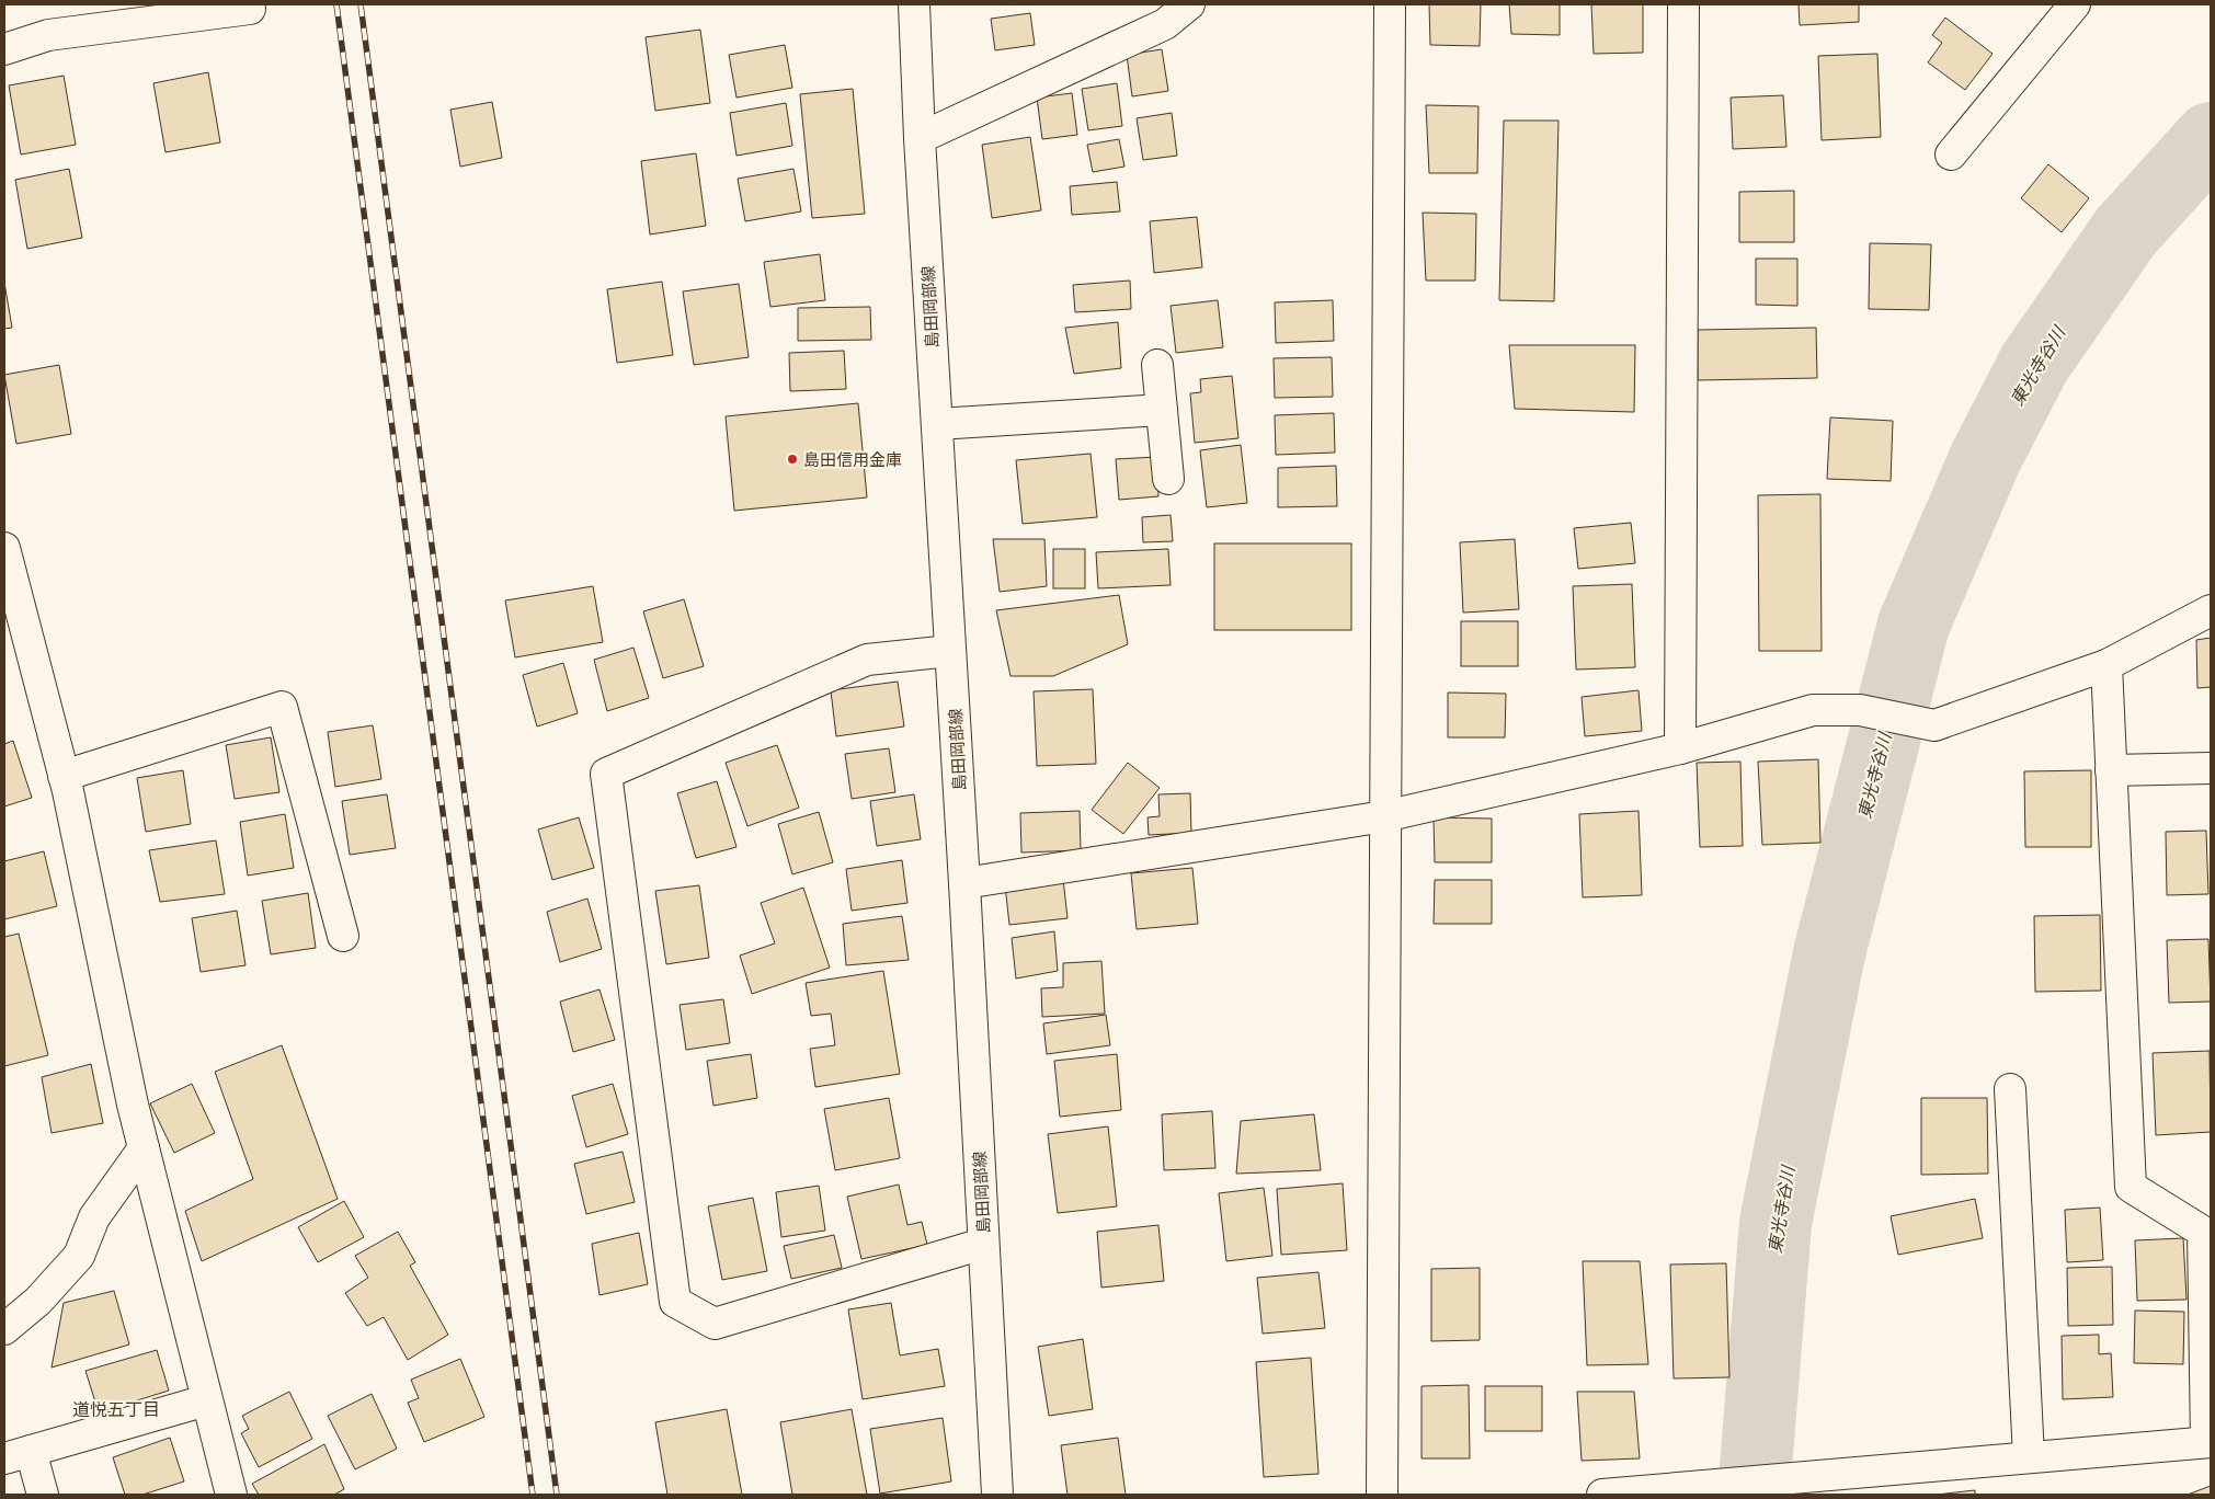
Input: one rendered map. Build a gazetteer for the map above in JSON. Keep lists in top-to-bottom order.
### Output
{
  "streets": {
    "street": ["島田岡部線"]
  },
  "districts": ["道悦五丁目"],
  "water": ["東光寺谷川"],
  "places": ["島田信用金庫"]
}
